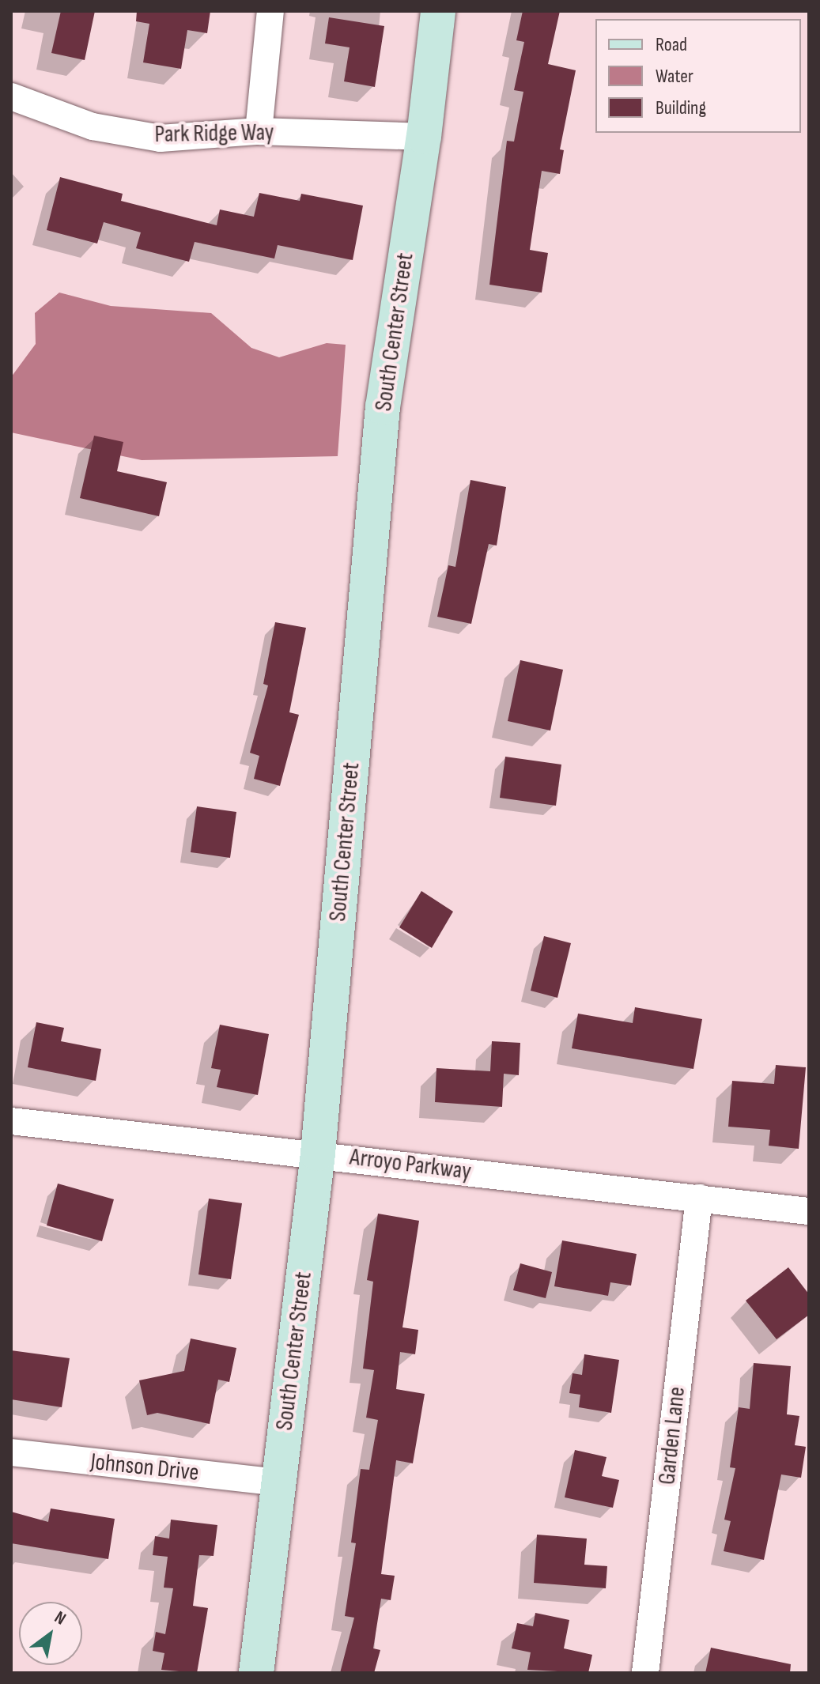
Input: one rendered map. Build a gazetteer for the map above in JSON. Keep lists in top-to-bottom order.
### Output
{
  "streets": {
    "street": [
      "Park Ridge Way",
      "South Center Street",
      "Arroyo Parkway",
      "Garden Lane",
      "Johnson Drive"
    ]
  },
  "crossings": [
    ["Park Ridge Way", "South Center Street"],
    ["South Center Street", "Arroyo Parkway"],
    ["South Center Street", "Johnson Drive"],
    ["Arroyo Parkway", "Garden Lane"]
  ],
  "legend": ["Road", "Water", "Building"],
  "north": "top right"
}
